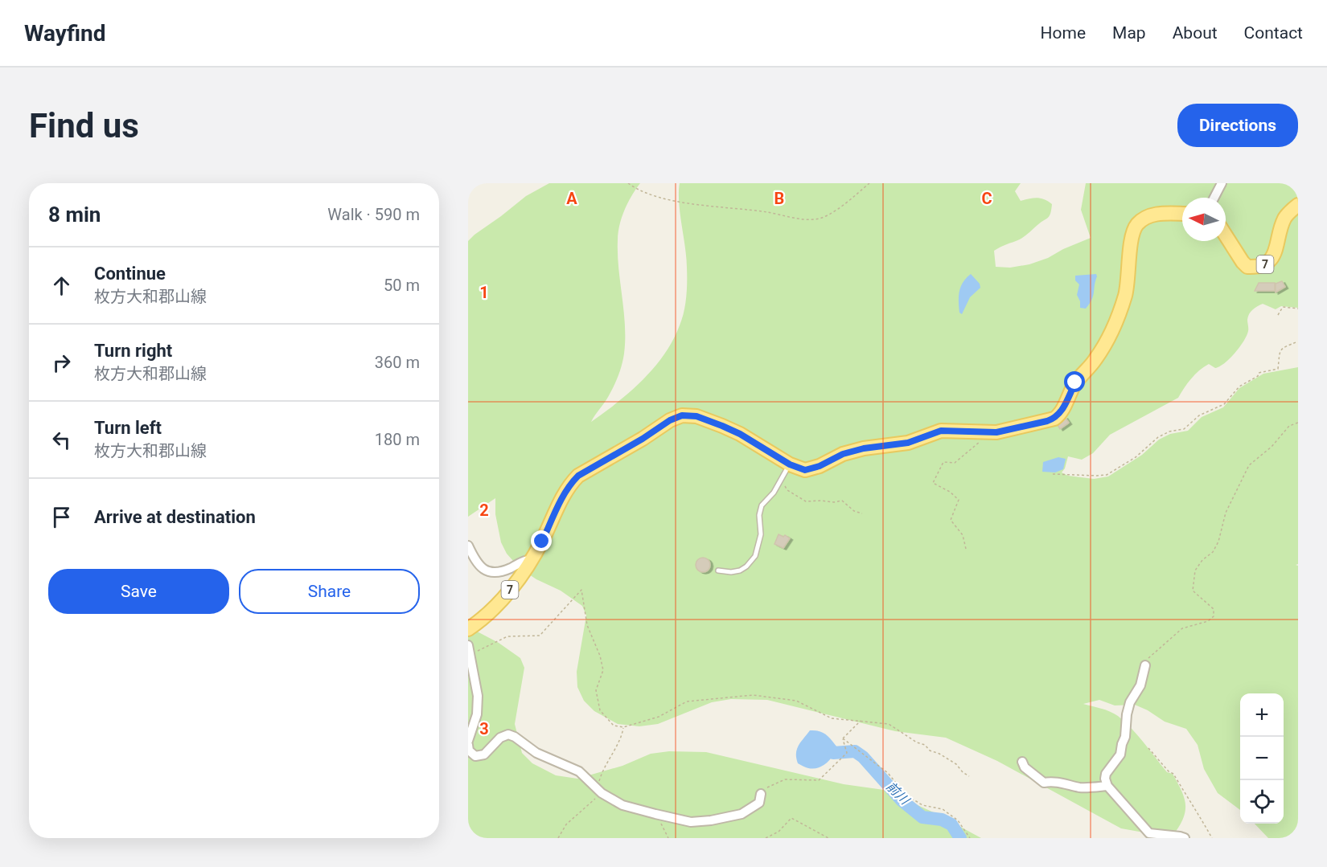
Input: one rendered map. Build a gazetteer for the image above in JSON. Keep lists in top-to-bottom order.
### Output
{
  "streets": {
    "main road": ["7"]
  },
  "water": ["前川"],
  "north": "left",
  "page": {
    "header": "Wayfind",
    "nav": [
      "Home",
      "Map",
      "About",
      "Contact"
    ],
    "buttons": [
      "Directions",
      ["Save", "Share"]
    ],
    "title": "Find us",
    "heading": ["8 min", "Walk · 590 m"],
    "list": [
      ["Continue", "枚方大和郡山線", "50 m"],
      ["Turn right", "枚方大和郡山線", "360 m"],
      ["Turn left", "枚方大和郡山線", "180 m"],
      "Arrive at destination"
    ],
    "map_buttons": ["+", "−"]
  },
  "grid": {
    "columns": ["A", "B", "C"],
    "rows": ["1", "2", "3"]
  }
}
